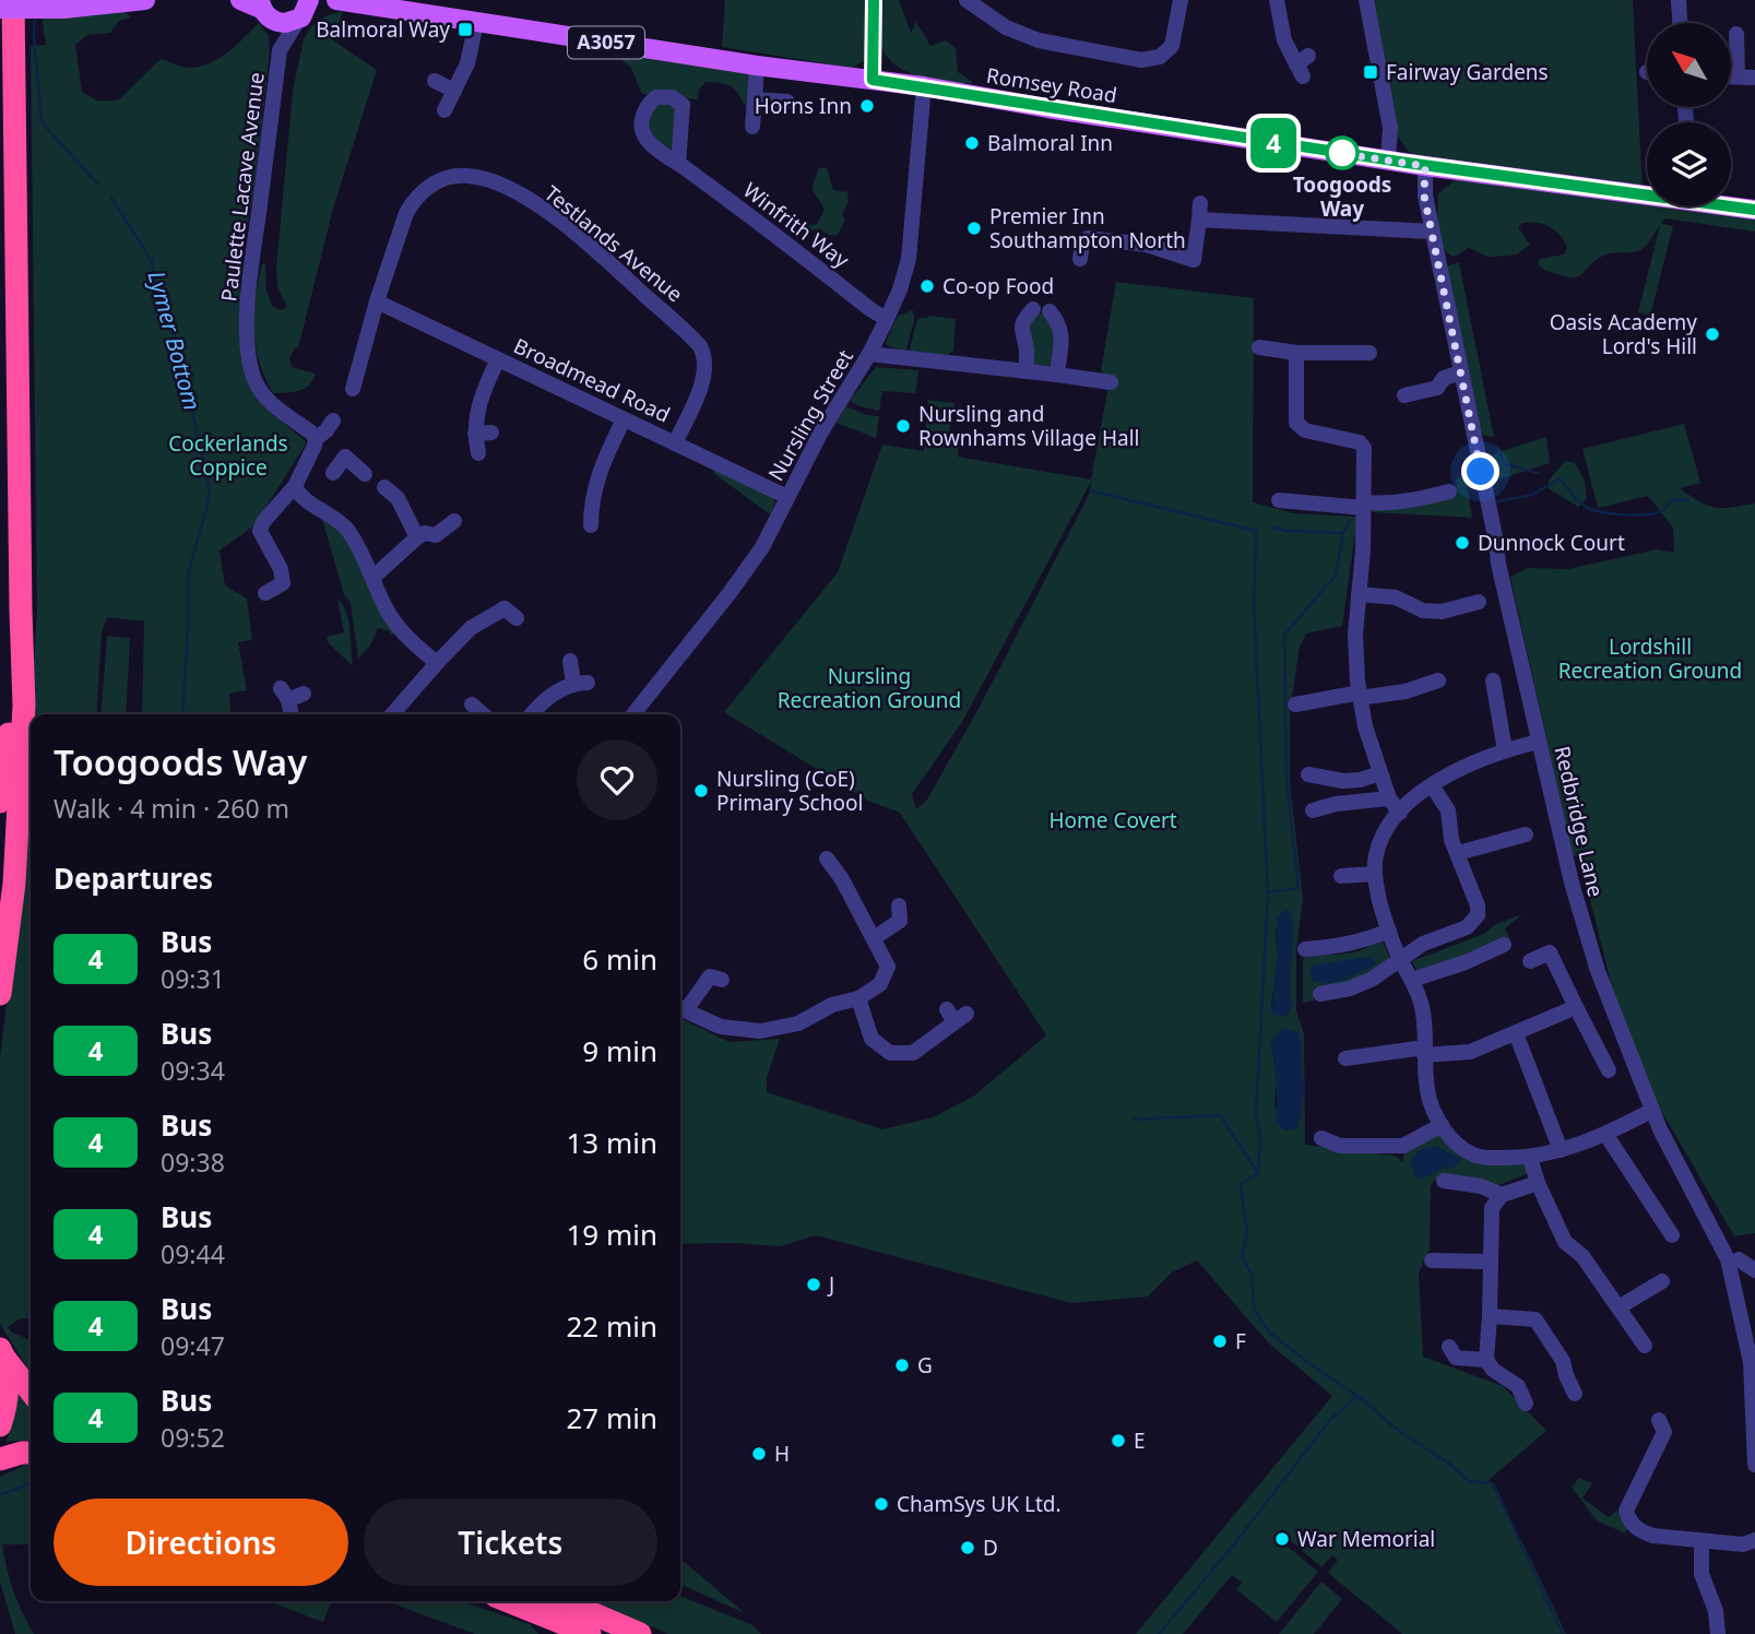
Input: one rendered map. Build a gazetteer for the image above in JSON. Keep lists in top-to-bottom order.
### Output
{
  "streets": {
    "main road": ["A3057", "Romsey Road"],
    "street": [
      "Paulette Lacave Avenue",
      "Winfrith Way",
      "Testlands Avenue",
      "Broadmead Road",
      "Nursling Street",
      "Redbridge Lane"
    ]
  },
  "crossings": [
    ["Romsey Road", "Paulette Lacave Avenue"],
    ["Romsey Road", "Nursling Street"],
    ["Romsey Road", "Redbridge Lane"],
    ["Winfrith Way", "Nursling Street"],
    ["Testlands Avenue", "Broadmead Road"],
    ["Broadmead Road", "Nursling Street"]
  ],
  "water": ["Lymer Bottom"],
  "parks": [
    "Cockerlands Coppice",
    "Lordshill Recreation Ground",
    "Nursling Recreation Ground",
    "Home Covert"
  ],
  "places": {
    "transit": ["Balmoral Way", "Fairway Gardens"],
    "other": [
      "Horns Inn",
      "Balmoral Inn",
      "Toogoods Way",
      "Premier Inn Southampton North",
      "Co-op Food",
      "Oasis Academy Lord's Hill",
      "Nursling and Rownhams Village Hall",
      "Dunnock Court",
      "Nursling (CoE) Primary School",
      "J",
      "F",
      "G",
      "E",
      "H",
      "ChamSys UK Ltd.",
      "War Memorial",
      "D"
    ]
  },
  "lines": ["bus line 4"],
  "north": "top left",
  "page": {
    "on_map": "4",
    "heading": [
      ["Toogoods Way", "Walk · 4 min · 260 m"],
      "Departures"
    ],
    "list": [
      {
        "mark": "4",
        "name": "Bus",
        "note": "09:31",
        "value": "6 min"
      },
      {
        "mark": "4",
        "name": "Bus",
        "note": "09:34",
        "value": "9 min"
      },
      {
        "mark": "4",
        "name": "Bus",
        "note": "09:38",
        "value": "13 min"
      },
      {
        "mark": "4",
        "name": "Bus",
        "note": "09:44",
        "value": "19 min"
      },
      {
        "mark": "4",
        "name": "Bus",
        "note": "09:47",
        "value": "22 min"
      },
      {
        "mark": "4",
        "name": "Bus",
        "note": "09:52",
        "value": "27 min"
      }
    ],
    "buttons": ["Directions", "Tickets"]
  }
}
